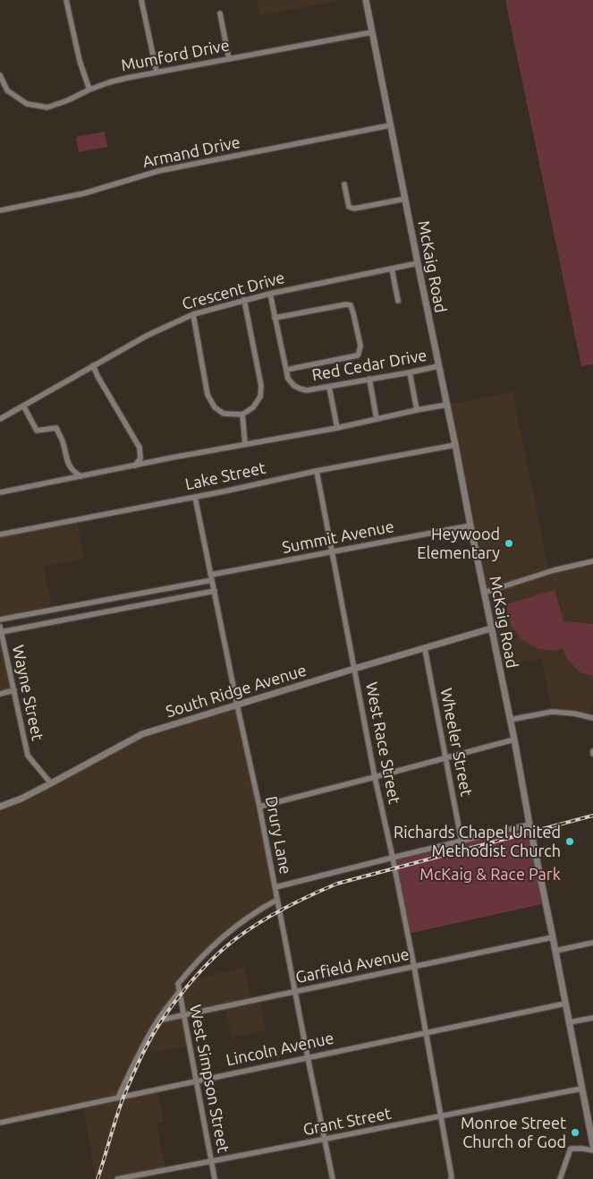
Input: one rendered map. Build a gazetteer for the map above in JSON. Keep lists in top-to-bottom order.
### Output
{
  "streets": {
    "street": [
      "Mumford Drive",
      "Armand Drive",
      "McKaig Road",
      "Crescent Drive",
      "Red Cedar Drive",
      "Lake Street",
      "Summit Avenue",
      "South Ridge Avenue",
      "Wayne Street",
      "Wheeler Street",
      "West Race Street",
      "Drury Lane",
      "Garfield Avenue",
      "Lincoln Avenue",
      "West Simpson Street",
      "Grant Street"
    ]
  },
  "crossings": [
    ["Mumford Drive", "McKaig Road"],
    ["Armand Drive", "McKaig Road"],
    ["McKaig Road", "Crescent Drive"],
    ["McKaig Road", "Red Cedar Drive"],
    ["McKaig Road", "Lake Street"],
    ["McKaig Road", "Summit Avenue"],
    ["McKaig Road", "South Ridge Avenue"],
    ["McKaig Road", "Garfield Avenue"],
    ["McKaig Road", "Lincoln Avenue"],
    ["McKaig Road", "Grant Street"],
    ["Crescent Drive", "Red Cedar Drive"],
    ["Lake Street", "West Race Street"],
    ["Lake Street", "Drury Lane"],
    ["Summit Avenue", "West Race Street"],
    ["Summit Avenue", "Drury Lane"],
    ["South Ridge Avenue", "Wayne Street"],
    ["South Ridge Avenue", "Wheeler Street"],
    ["South Ridge Avenue", "West Race Street"],
    ["South Ridge Avenue", "Drury Lane"],
    ["West Race Street", "Garfield Avenue"],
    ["West Race Street", "Lincoln Avenue"],
    ["West Race Street", "Grant Street"],
    ["Drury Lane", "Garfield Avenue"],
    ["Drury Lane", "Lincoln Avenue"],
    ["Drury Lane", "West Simpson Street"],
    ["Drury Lane", "Grant Street"],
    ["Garfield Avenue", "West Simpson Street"],
    ["Lincoln Avenue", "West Simpson Street"],
    ["West Simpson Street", "Grant Street"]
  ],
  "parks": ["McKaig & Race Park"],
  "places": ["Heywood Elementary", "Richards Chapel United Methodist Church", "Monroe Street Church of God"]
}
